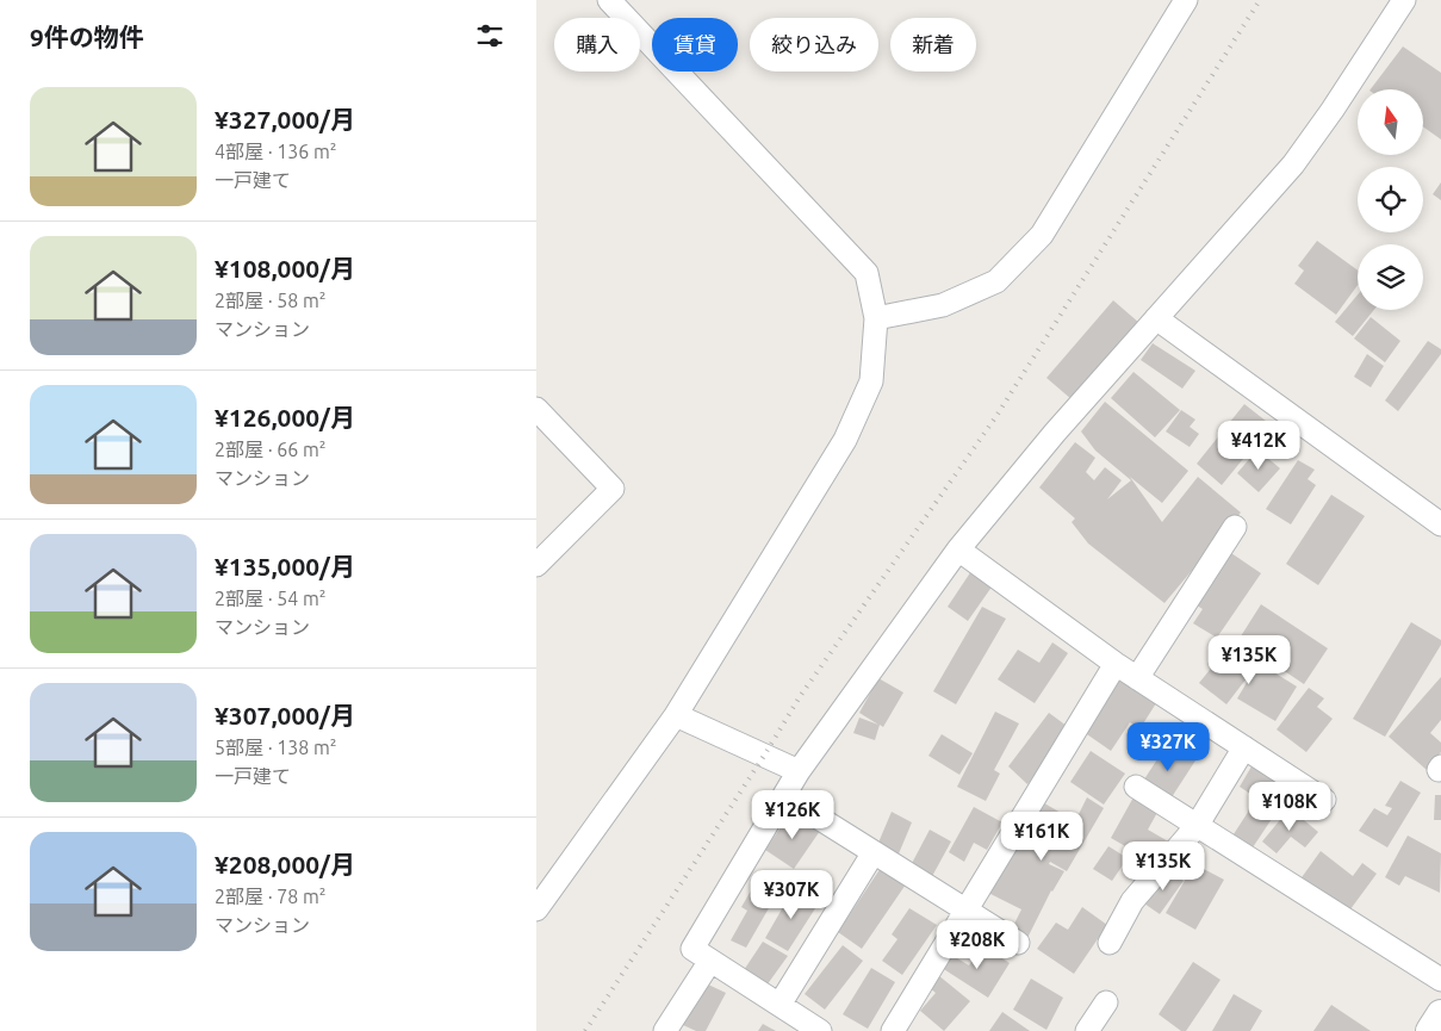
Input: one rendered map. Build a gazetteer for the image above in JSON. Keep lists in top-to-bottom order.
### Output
{
  "north": "top",
  "page": {
    "heading": "9件の物件",
    "chip": [
      "購入",
      "賃貸",
      "絞り込み",
      "新着"
    ],
    "list": [
      {
        "name": "¥327,000/月",
        "note": "4部屋 · 136 m² · 一戸建て"
      },
      {
        "name": "¥108,000/月",
        "note": "2部屋 · 58 m² · マンション"
      },
      {
        "name": "¥126,000/月",
        "note": "2部屋 · 66 m² · マンション"
      },
      {
        "name": "¥135,000/月",
        "note": "2部屋 · 54 m² · マンション"
      },
      {
        "name": "¥307,000/月",
        "note": "5部屋 · 138 m² · 一戸建て"
      },
      {
        "name": "¥208,000/月",
        "note": "2部屋 · 78 m² · マンション"
      }
    ],
    "price": [
      "¥412K",
      "¥135K",
      "¥327K",
      "¥108K",
      "¥126K",
      "¥161K",
      "¥135K",
      "¥307K",
      "¥208K"
    ]
  }
}
